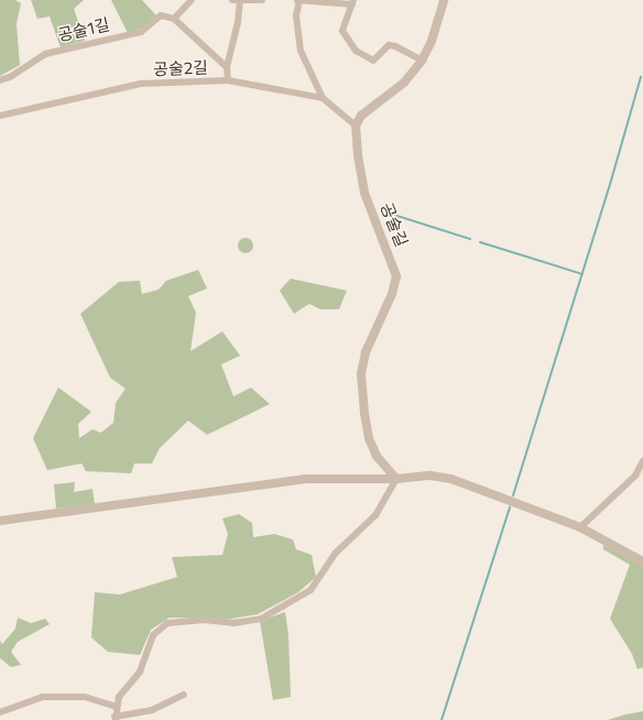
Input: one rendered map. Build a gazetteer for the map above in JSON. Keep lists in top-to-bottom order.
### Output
{
  "streets": {
    "street": ["공술1길", "공술2길", "공술길"]
  },
  "crossings": [
    ["공술2길", "공술길"]
  ]
}
